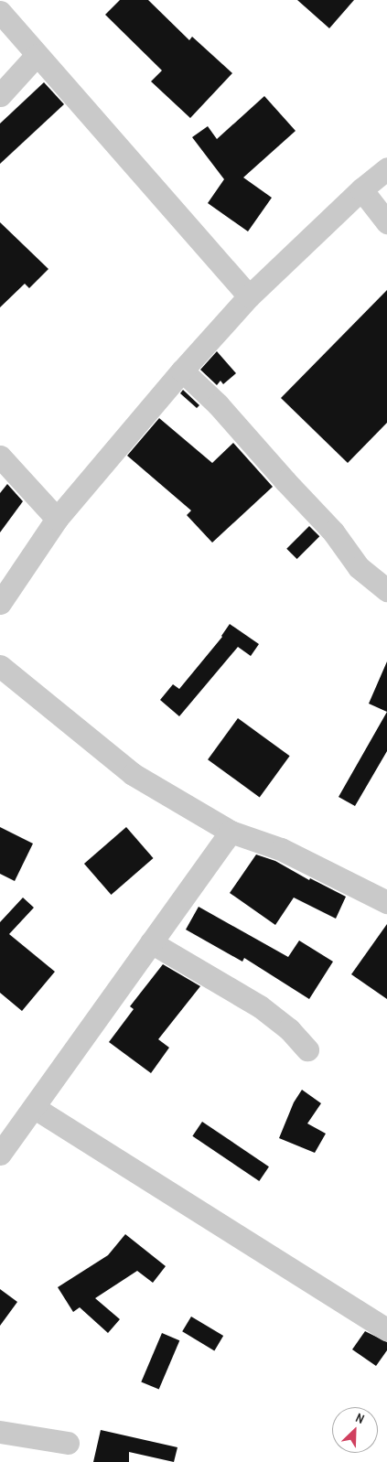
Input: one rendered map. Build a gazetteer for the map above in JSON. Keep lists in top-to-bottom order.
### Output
{
  "north": "top right"
}
